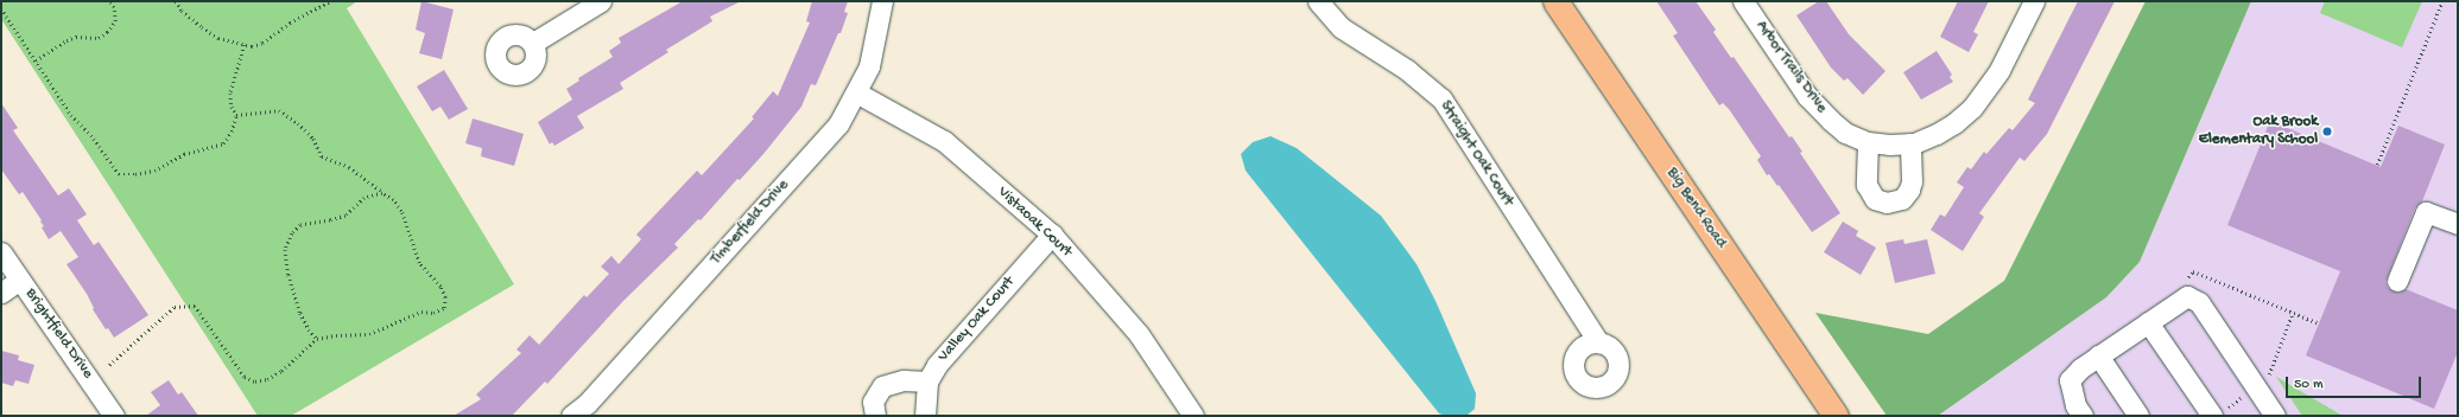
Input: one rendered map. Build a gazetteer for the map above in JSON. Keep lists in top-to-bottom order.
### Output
{
  "streets": {
    "main road": ["Big Bend Road"],
    "street": [
      "Arbor Trails Drive",
      "Straight Oak Court",
      "Timberfield Drive",
      "Vistaoak Court",
      "Valley Oak Court",
      "Brightfield Drive"
    ]
  },
  "crossings": [
    ["Timberfield Drive", "Vistaoak Court"],
    ["Vistaoak Court", "Valley Oak Court"]
  ],
  "places": ["Oak Brook Elementary School"],
  "scale_bar": "50 m"
}
